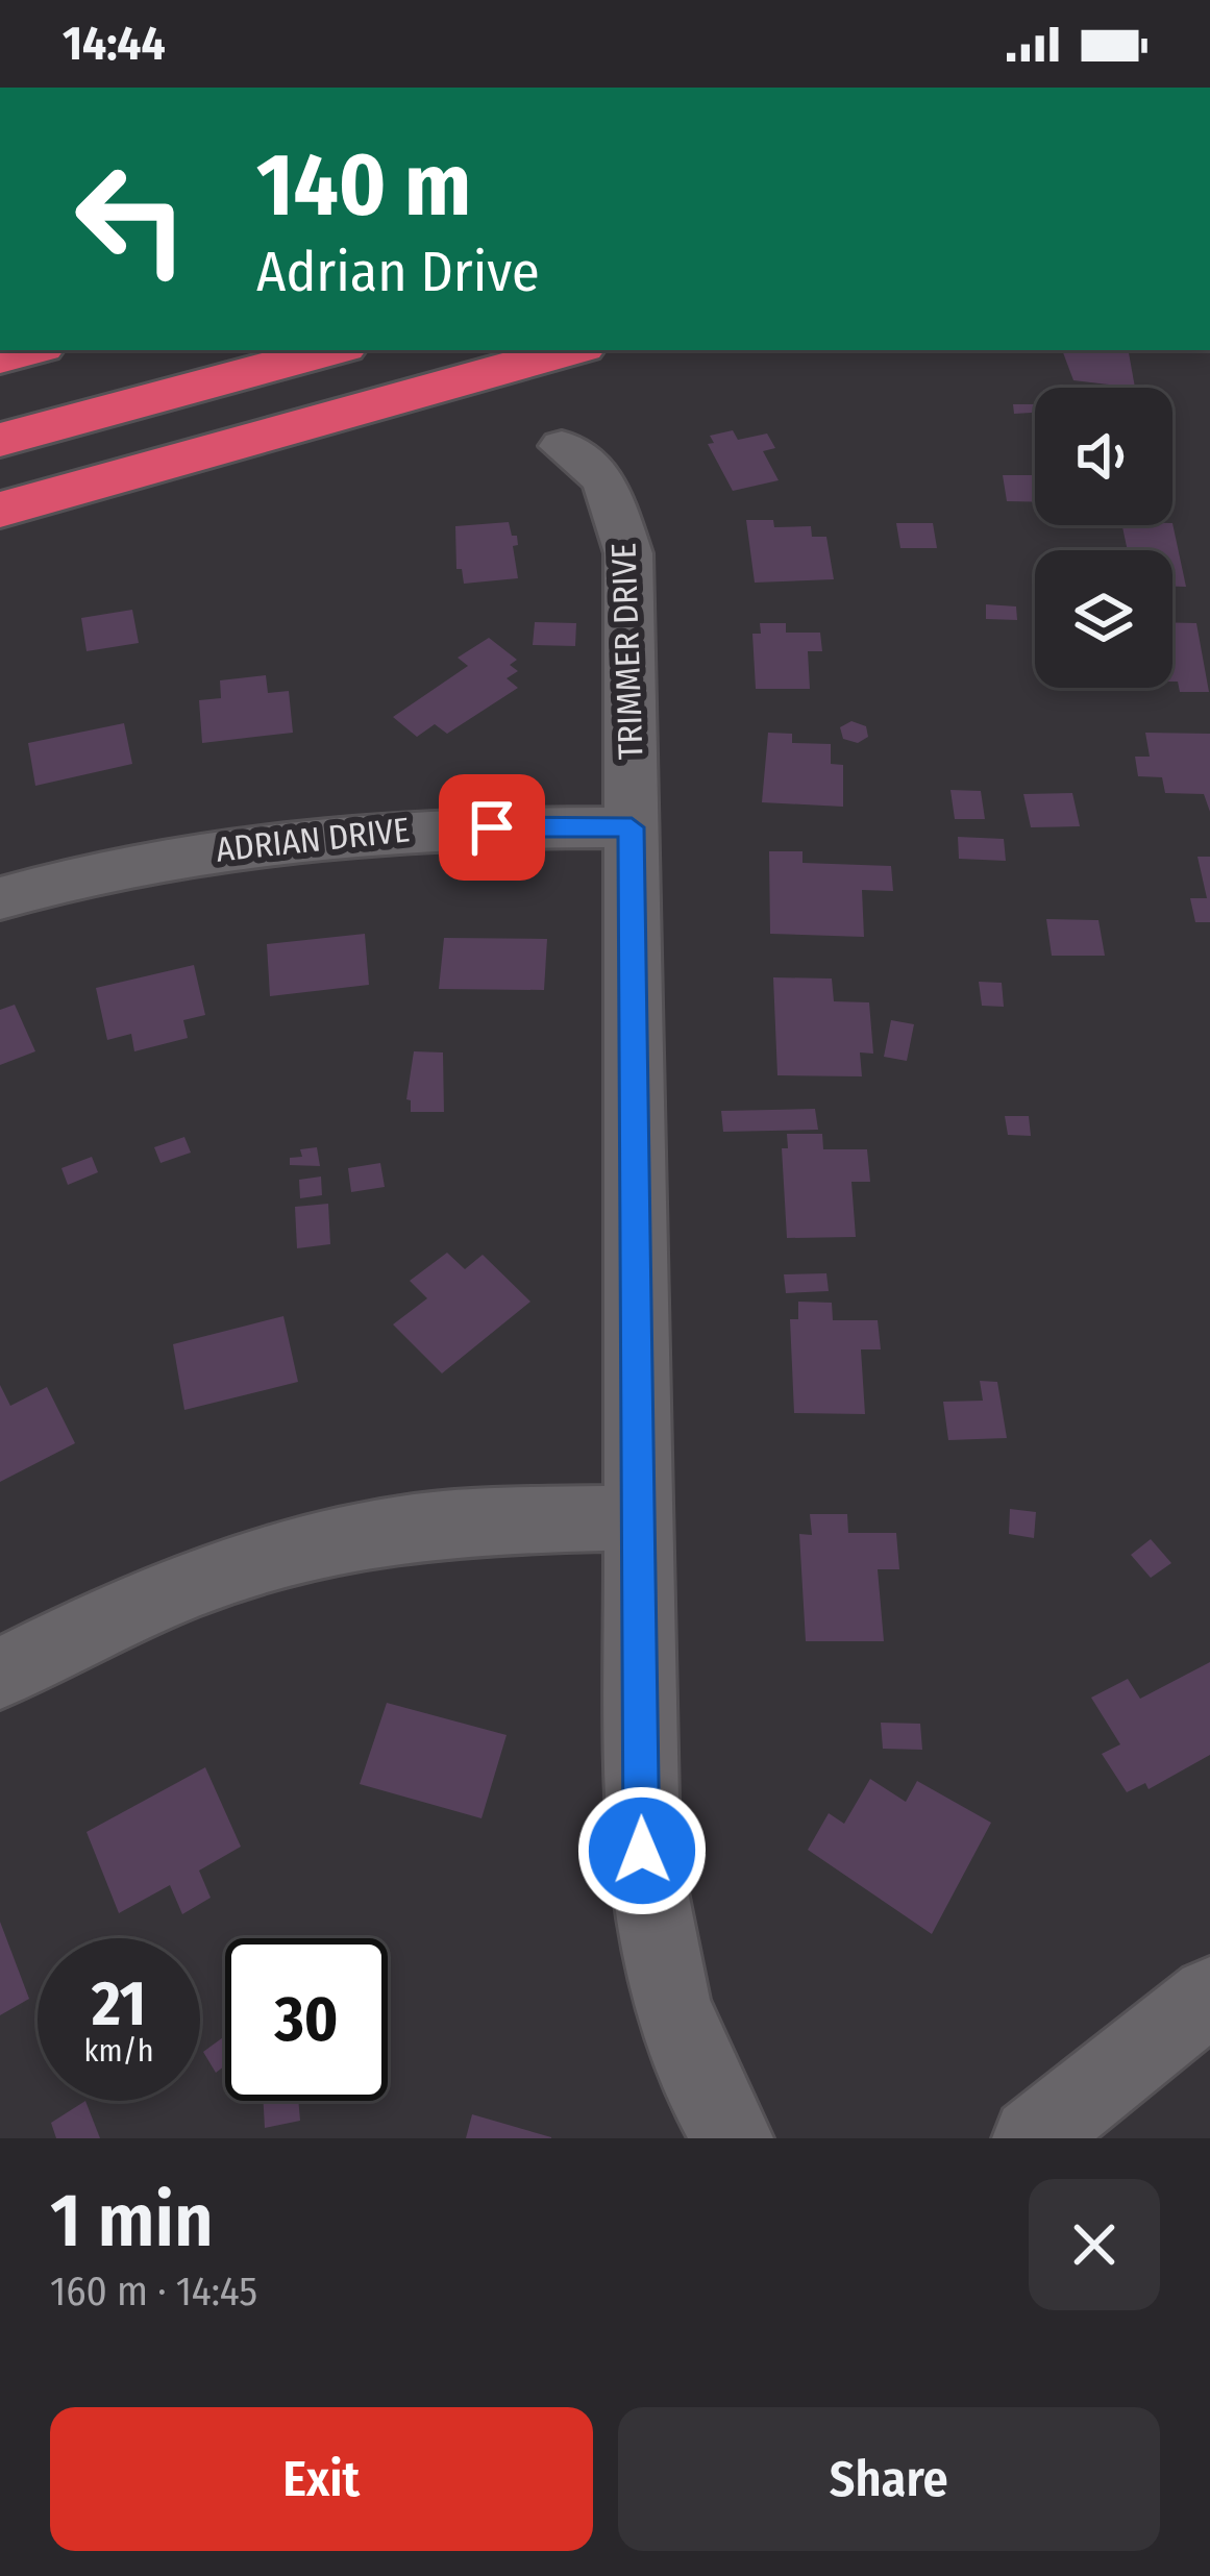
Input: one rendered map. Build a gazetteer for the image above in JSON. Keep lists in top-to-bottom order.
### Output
{
  "streets": {
    "street": ["TRIMMER DRIVE", "ADRIAN DRIVE"]
  },
  "crossings": [
    ["TRIMMER DRIVE", "ADRIAN DRIVE"]
  ],
  "page": {
    "status": "14:44",
    "turn": ["140 m", "Adrian Drive"],
    "speed": "21 km/h",
    "limit": "30",
    "heading": ["1 min", "160 m · 14:45"],
    "buttons": ["Exit", "Share"]
  }
}
